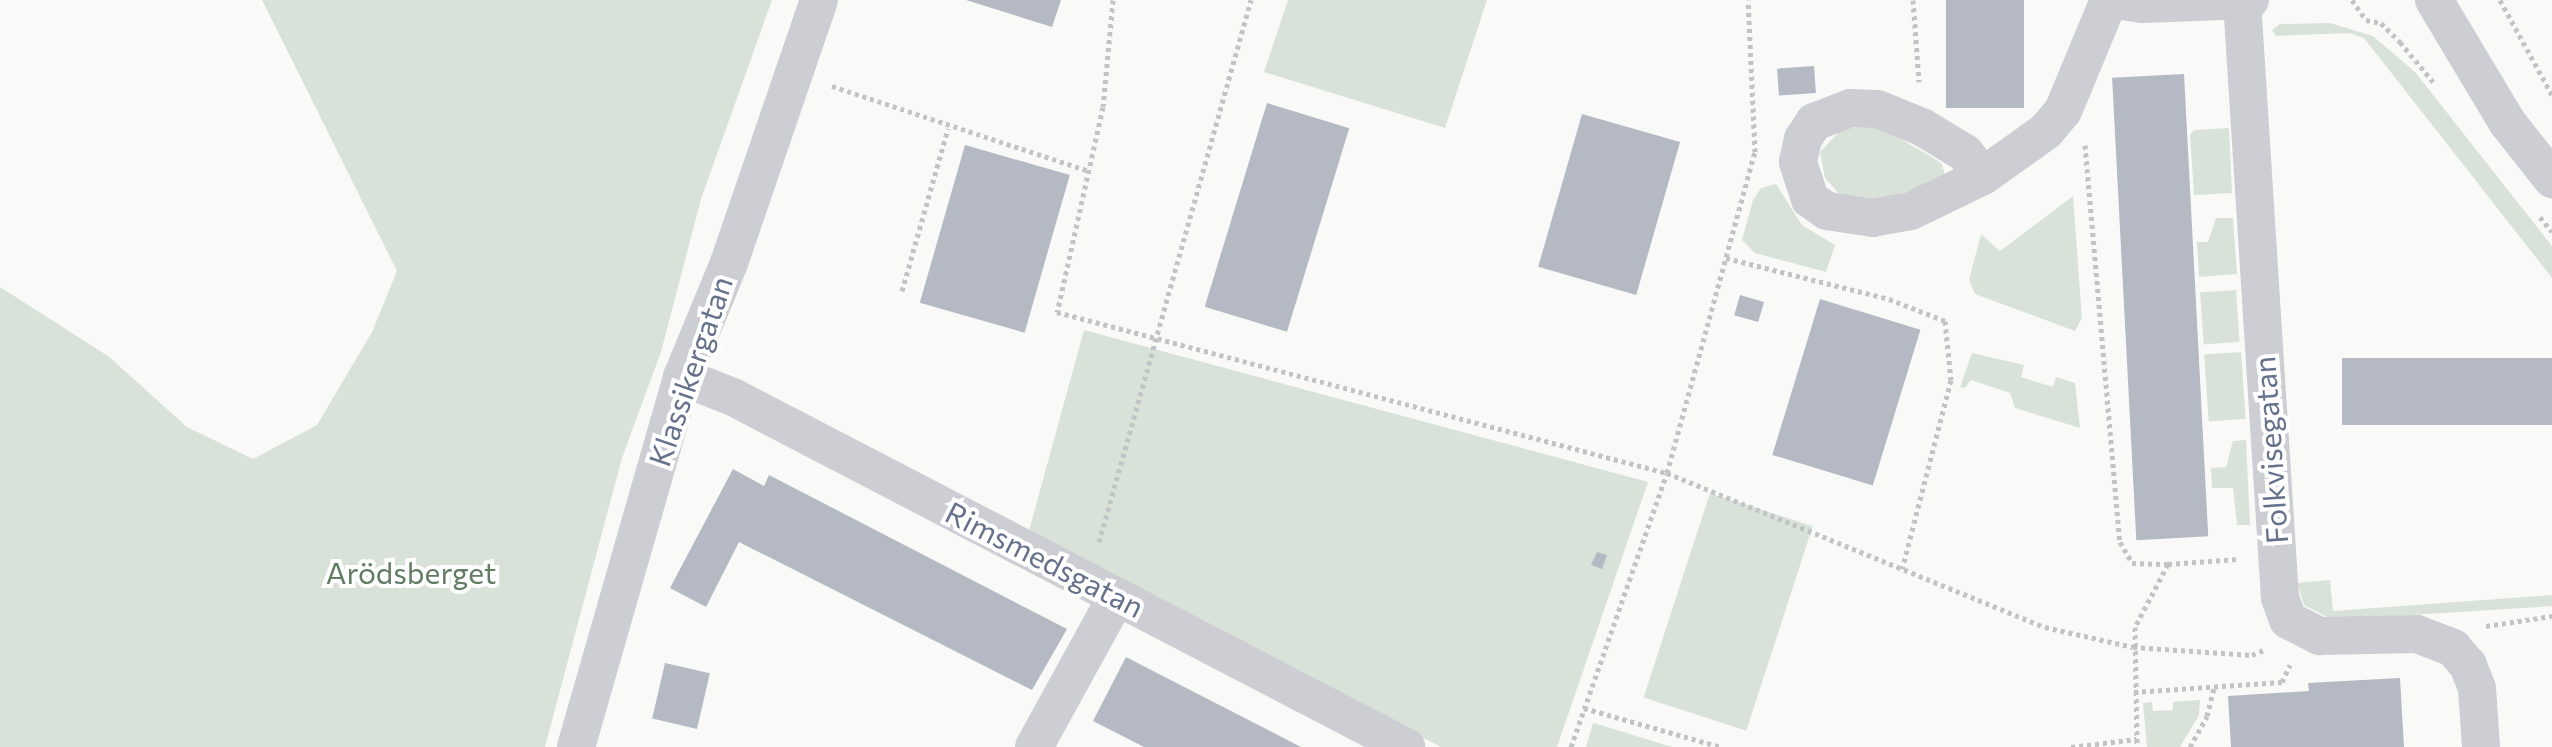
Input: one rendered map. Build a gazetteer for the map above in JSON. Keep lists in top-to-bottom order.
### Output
{
  "streets": {
    "street": ["Klassikergatan", "Folkvisegatan", "Rimsmedsgatan"]
  },
  "crossings": [
    ["Klassikergatan", "Rimsmedsgatan"]
  ],
  "parks": ["Arödsberget"]
}
